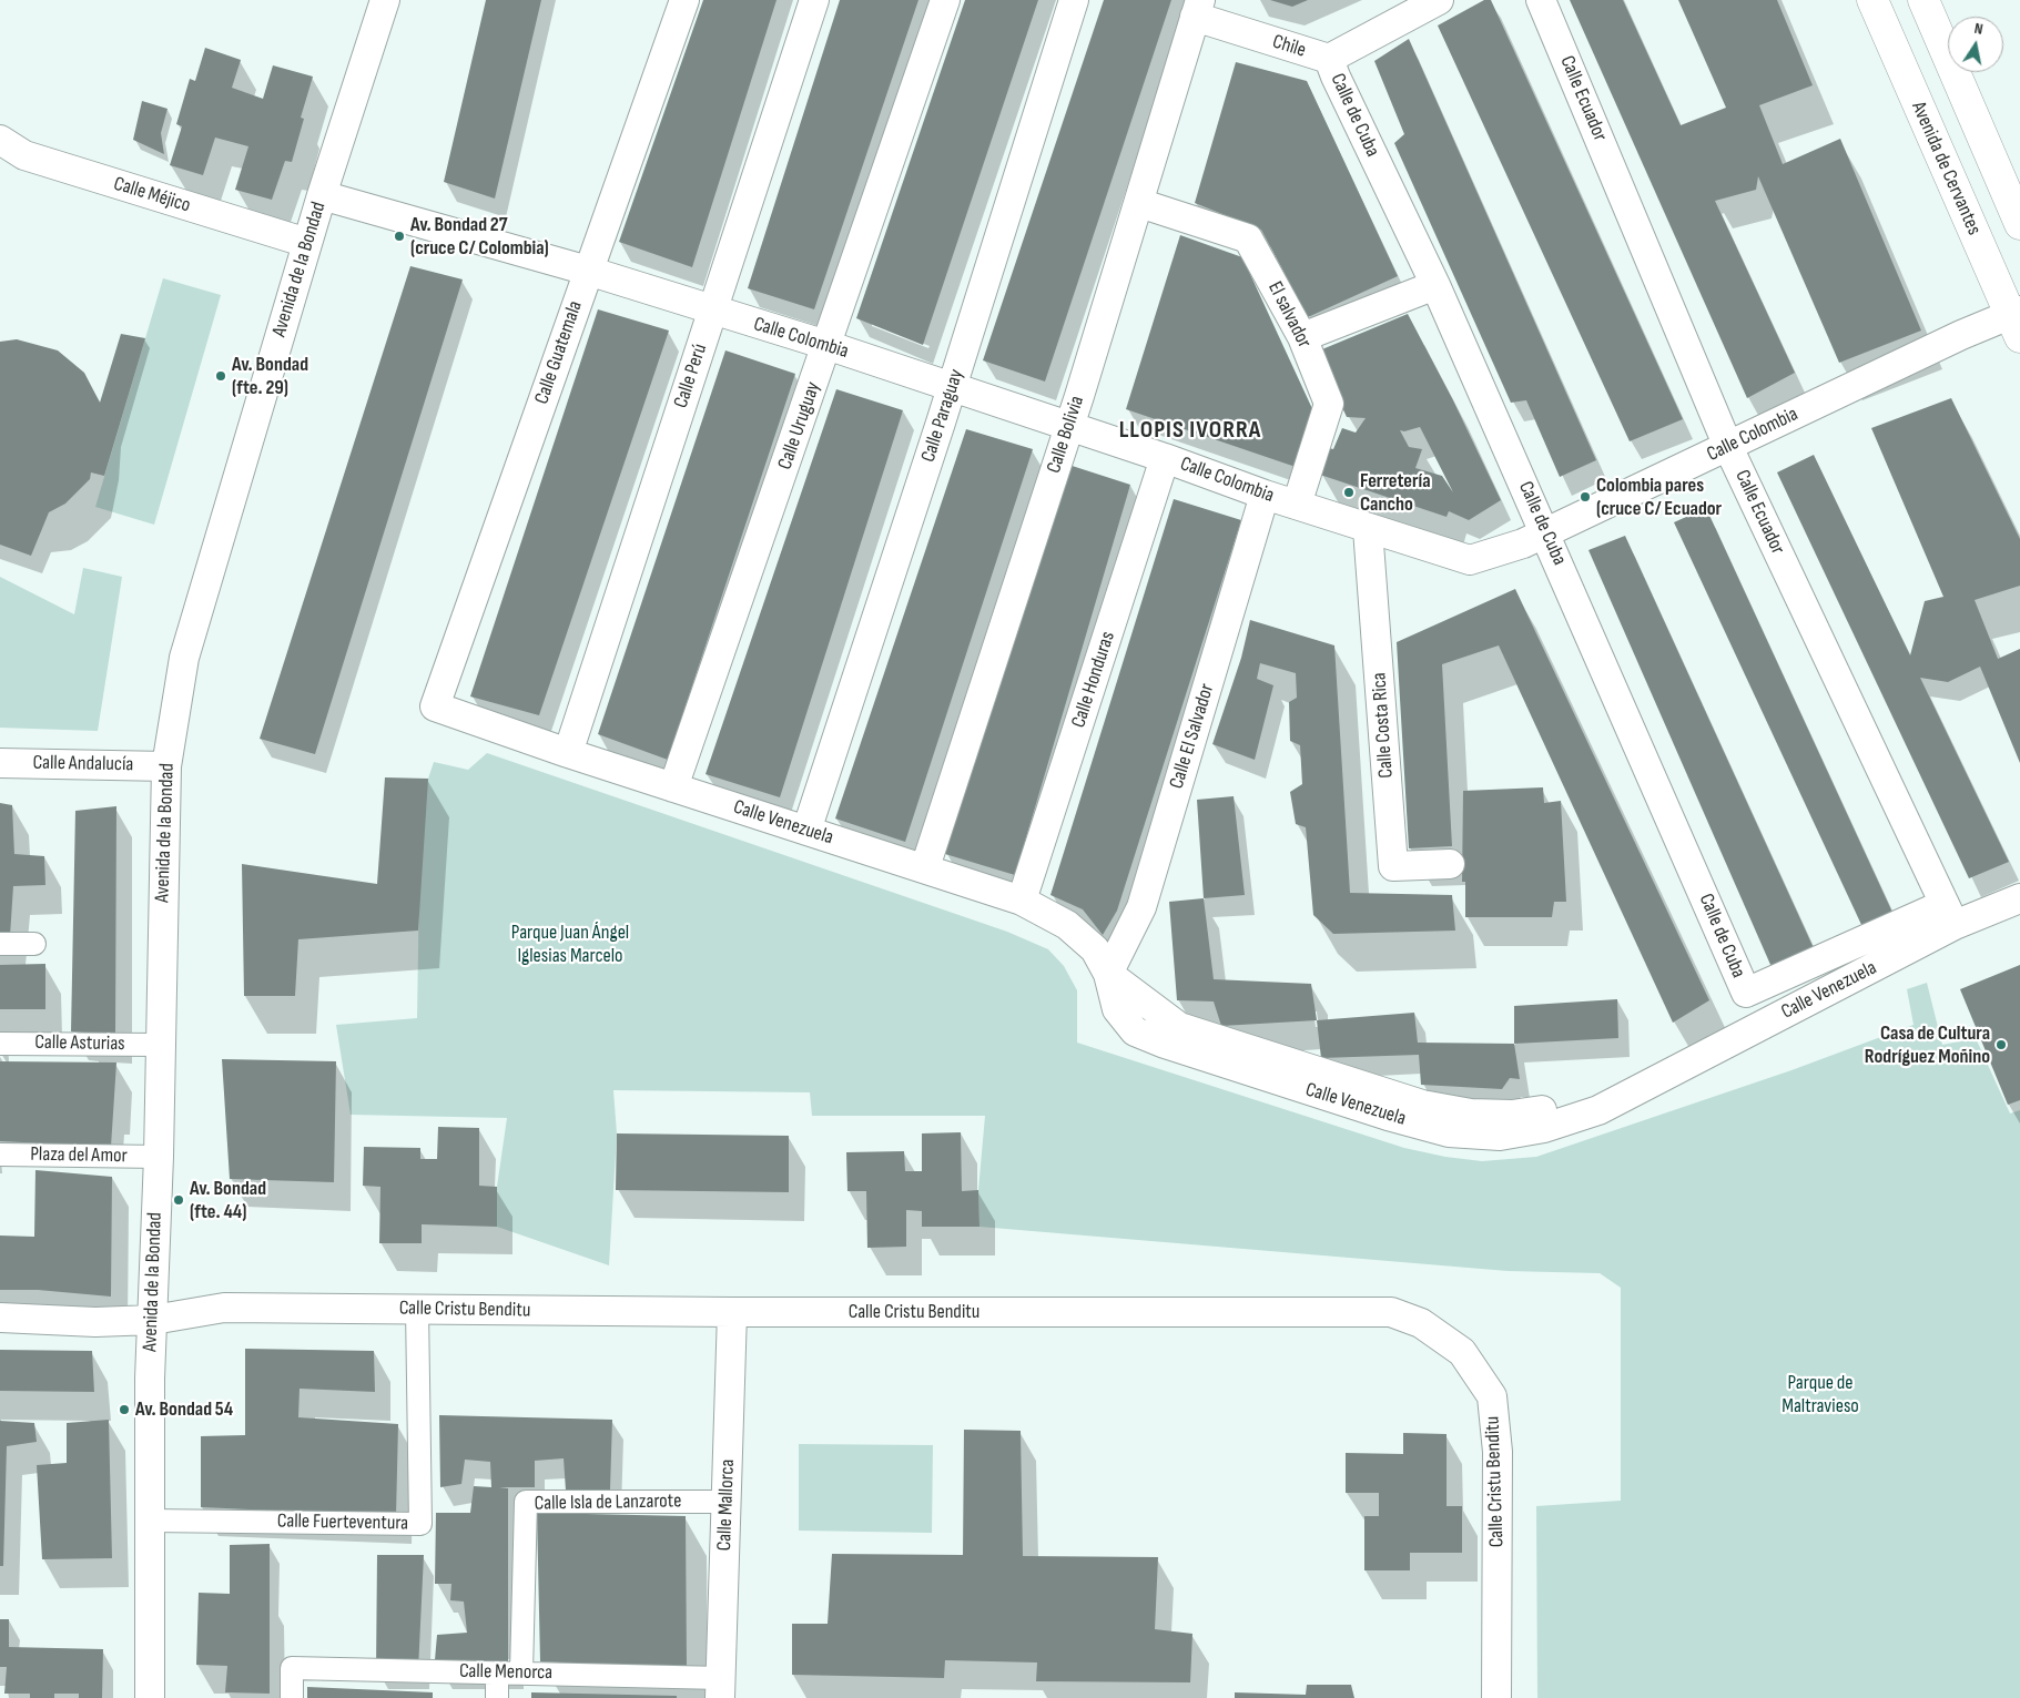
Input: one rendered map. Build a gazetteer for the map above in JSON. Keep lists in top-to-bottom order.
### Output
{
  "streets": {
    "main road": ["Avenida de Cervantes"],
    "street": [
      "Chile",
      "Calle Ecuador",
      "Calle de Cuba",
      "Calle Méjico",
      "Avenida de la Bondad",
      "El salvador",
      "Calle Colombia",
      "Calle Guatemala",
      "Calle Perú",
      "Calle Paraguay",
      "Calle Uruguay",
      "Calle Bolivia",
      "Calle Honduras",
      "Calle Costa Rica",
      "Calle El Salvador",
      "Calle Andalucía",
      "Calle Venezuela",
      "Calle Asturias",
      "Plaza del Amor",
      "Calle Cristu Benditu",
      "Calle Isla de Lanzarote",
      "Calle Mallorca",
      "Calle Fuerteventura",
      "Calle Menorca"
    ]
  },
  "crossings": [
    ["Chile", "Calle de Cuba"],
    ["Chile", "Calle Bolivia"],
    ["Calle Ecuador", "Calle de Cuba"],
    ["Calle Ecuador", "Calle Colombia"],
    ["Calle Ecuador", "Calle Venezuela"],
    ["Calle de Cuba", "Calle Colombia"],
    ["Calle de Cuba", "Calle Venezuela"],
    ["Avenida de Cervantes", "Calle Colombia"],
    ["Calle Méjico", "Avenida de la Bondad"],
    ["Avenida de la Bondad", "Calle Colombia"],
    ["Avenida de la Bondad", "Calle Andalucía"],
    ["Avenida de la Bondad", "Calle Asturias"],
    ["Avenida de la Bondad", "Plaza del Amor"],
    ["Avenida de la Bondad", "Calle Cristu Benditu"],
    ["Avenida de la Bondad", "Calle Fuerteventura"],
    ["El salvador", "Calle Colombia"],
    ["El salvador", "Calle Bolivia"],
    ["Calle Colombia", "Calle Guatemala"],
    ["Calle Colombia", "Calle Perú"],
    ["Calle Colombia", "Calle Paraguay"],
    ["Calle Colombia", "Calle Uruguay"],
    ["Calle Colombia", "Calle Bolivia"],
    ["Calle Colombia", "Calle Honduras"],
    ["Calle Colombia", "Calle Costa Rica"],
    ["Calle Colombia", "Calle El Salvador"],
    ["Calle Guatemala", "Calle Venezuela"],
    ["Calle Perú", "Calle Venezuela"],
    ["Calle Paraguay", "Calle Venezuela"],
    ["Calle Uruguay", "Calle Venezuela"],
    ["Calle Bolivia", "Calle Venezuela"],
    ["Calle Honduras", "Calle Venezuela"],
    ["Calle El Salvador", "Calle Venezuela"],
    ["Calle Cristu Benditu", "Calle Mallorca"],
    ["Calle Cristu Benditu", "Calle Fuerteventura"],
    ["Calle Isla de Lanzarote", "Calle Mallorca"],
    ["Calle Isla de Lanzarote", "Calle Menorca"],
    ["Calle Mallorca", "Calle Menorca"]
  ],
  "districts": ["LLOPIS IVORRA"],
  "parks": ["Parque Juan Ángel Iglesias Marcelo", "Parque de Maltravieso"],
  "places": [
    "Av. Bondad 27 (cruce C/ Colombia)",
    "Av. Bondad (fte. 29)",
    "Ferretería Cancho",
    "Colombia pares (cruce C/ Ecuador",
    "Casa de Cultura Rodríguez Moñino",
    "Av. Bondad (fte. 44)",
    "Av. Bondad 54"
  ],
  "north": "top"
}
